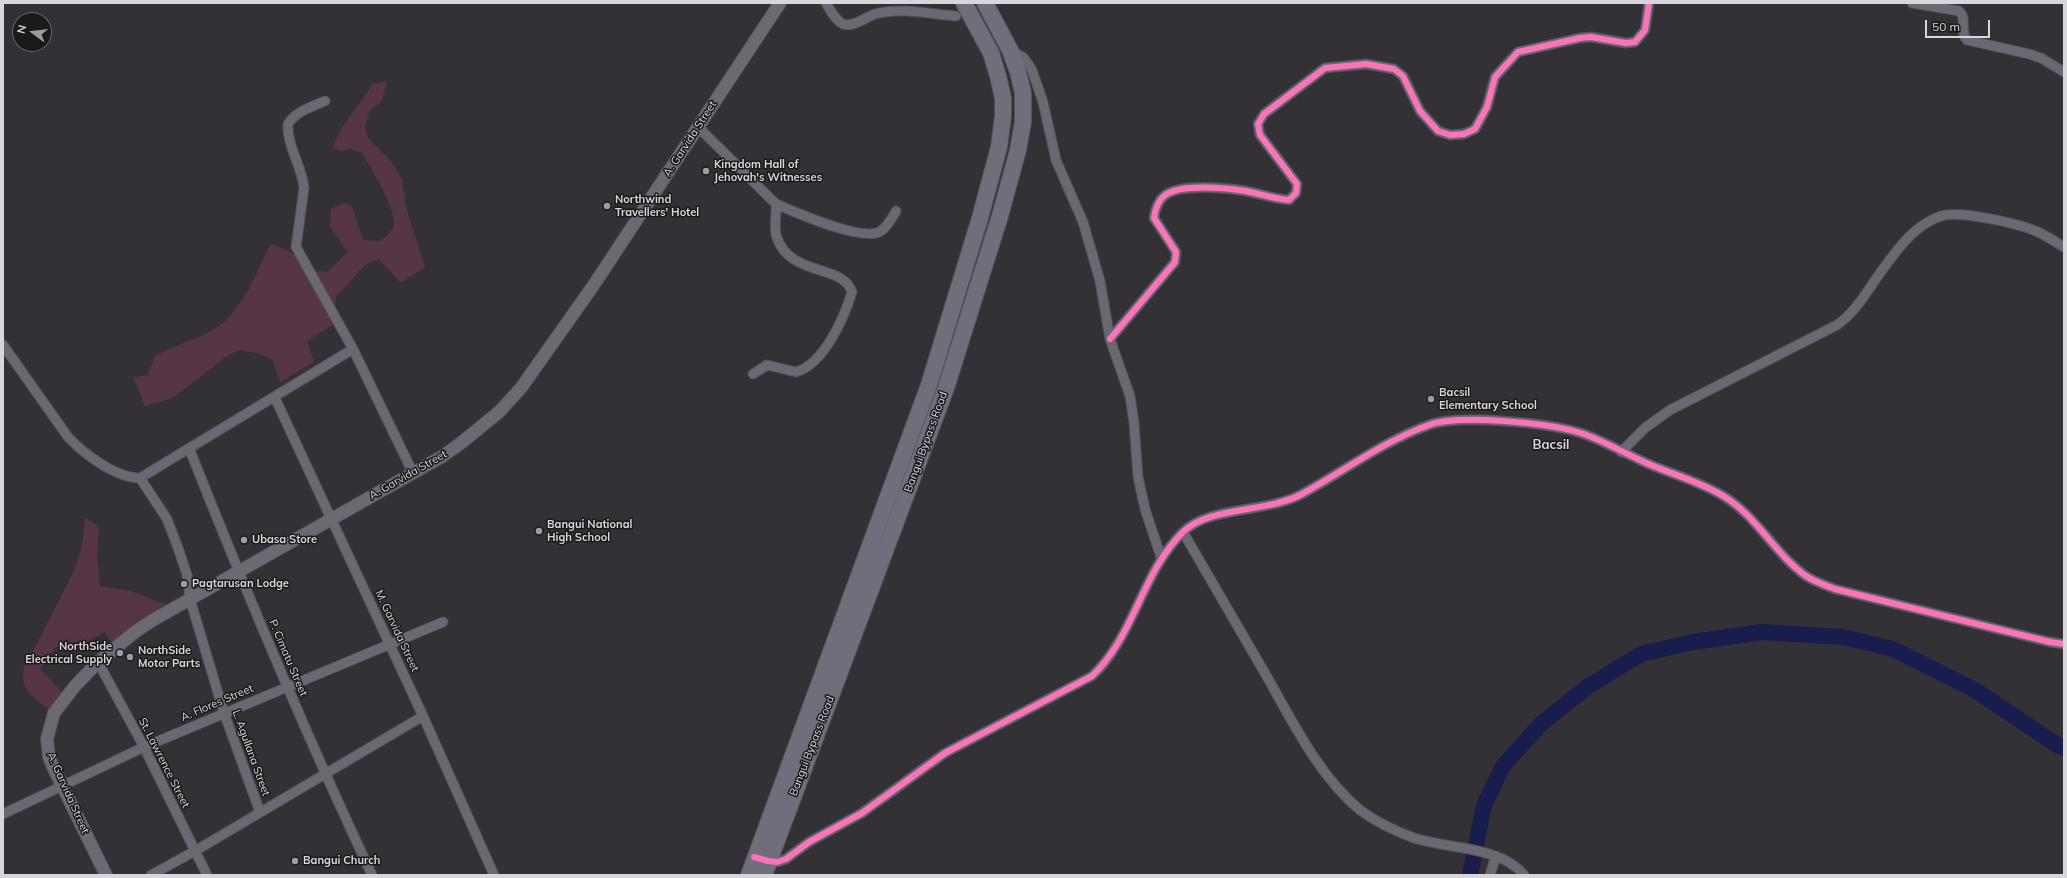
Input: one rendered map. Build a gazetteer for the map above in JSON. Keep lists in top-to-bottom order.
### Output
{
  "streets": {
    "highway": ["Bangui Bypass Road"],
    "main road": ["A. Garvida Street"],
    "street": [
      "M. Garvida Street",
      "P. Cimatu Street",
      "A. Flores Street",
      "L. Agullana Street",
      "St. Lawrence Street"
    ]
  },
  "crossings": [
    ["A. Garvida Street", "M. Garvida Street"],
    ["A. Garvida Street", "P. Cimatu Street"],
    ["A. Garvida Street", "A. Flores Street"],
    ["A. Garvida Street", "L. Agullana Street"],
    ["A. Garvida Street", "St. Lawrence Street"],
    ["M. Garvida Street", "A. Flores Street"],
    ["P. Cimatu Street", "A. Flores Street"],
    ["A. Flores Street", "L. Agullana Street"],
    ["A. Flores Street", "St. Lawrence Street"]
  ],
  "districts": ["Bacsil"],
  "places": [
    "Kingdom Hall of Jehovah's Witnesses",
    "Northwind Travellers' Hotel",
    "Bacsil Elementary School",
    "Bangui National High School",
    "Ubasa Store",
    "Pagtarusan Lodge",
    "NorthSide Electrical Supply",
    "NorthSide Motor Parts",
    "Bangui Church"
  ],
  "scale_bar": "50 m",
  "north": "left"
}
